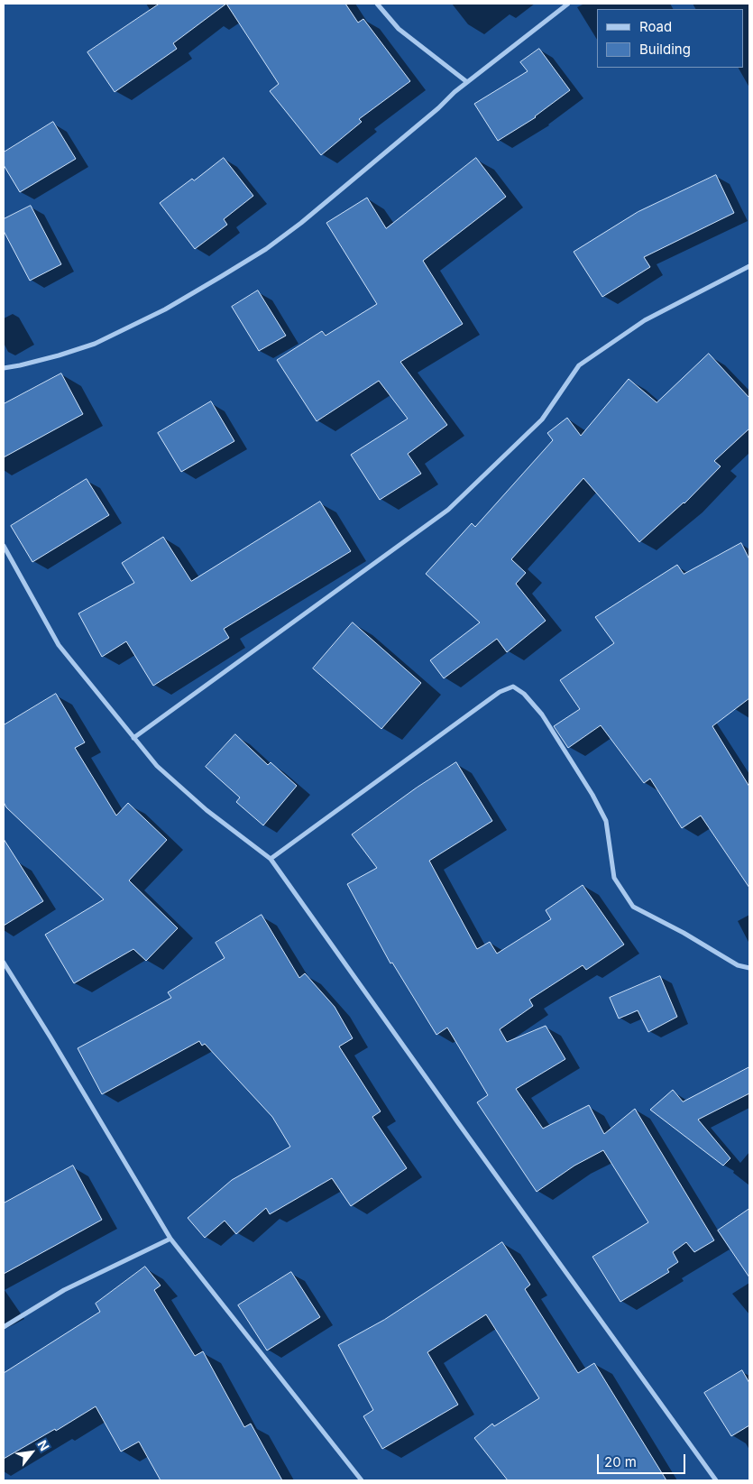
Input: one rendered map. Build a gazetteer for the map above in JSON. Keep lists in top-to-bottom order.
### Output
{
  "legend": ["Road", "Building"],
  "scale_bar": "20 m",
  "north": "top right"
}
